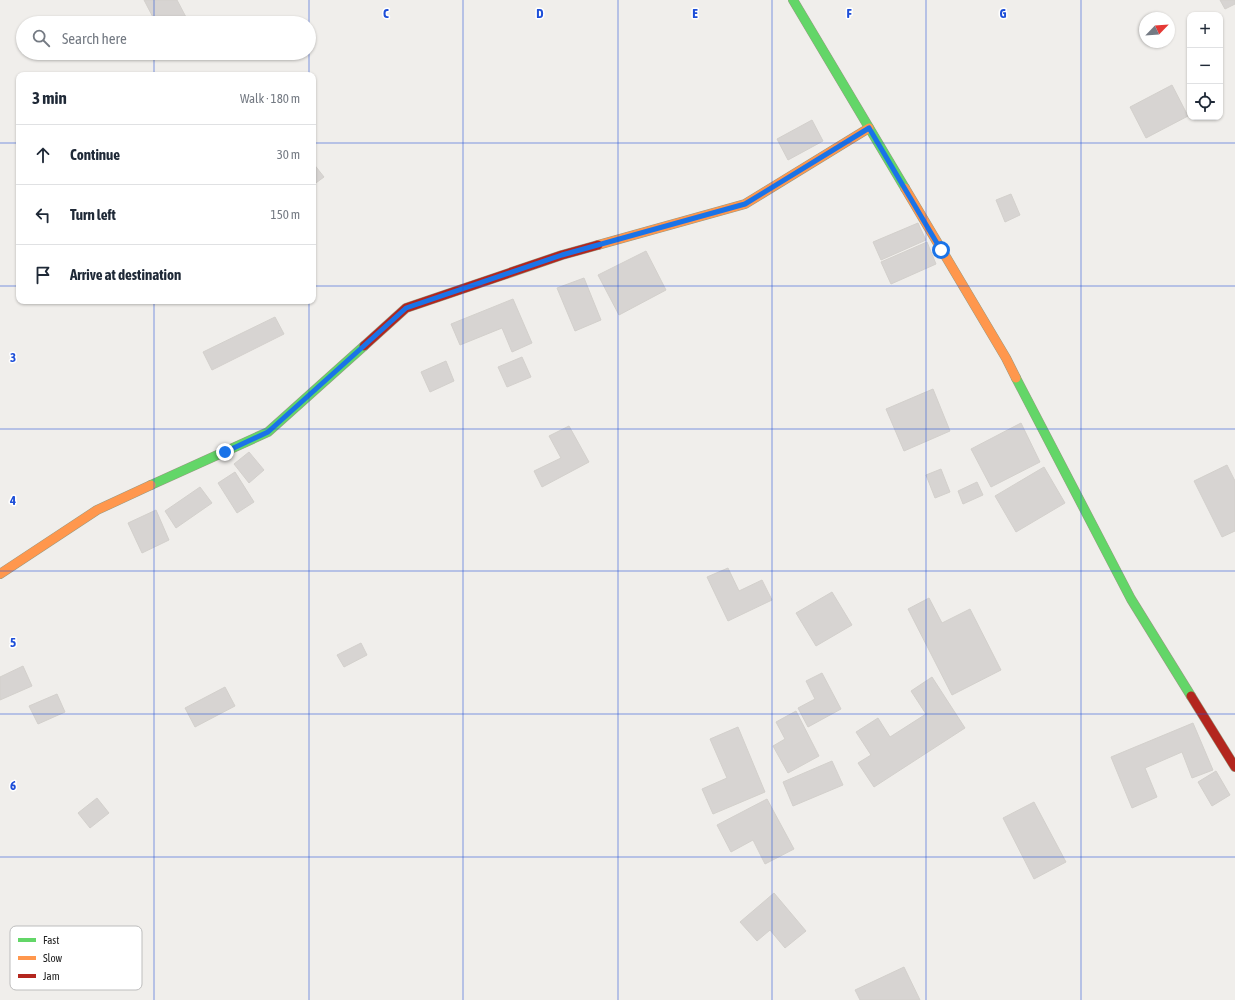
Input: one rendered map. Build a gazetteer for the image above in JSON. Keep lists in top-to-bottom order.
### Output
{
  "legend": ["Fast", "Slow", "Jam"],
  "north": "top right",
  "page": {
    "map_buttons": ["+", "−"],
    "search": "Search here",
    "heading": ["3 min", "Walk · 180 m"],
    "list": [
      ["Continue", "30 m"],
      ["Turn left", "150 m"],
      "Arrive at destination"
    ]
  },
  "grid": {
    "columns": [
      "C",
      "D",
      "E",
      "F",
      "G"
    ],
    "rows": [
      "3",
      "4",
      "5",
      "6"
    ]
  }
}
